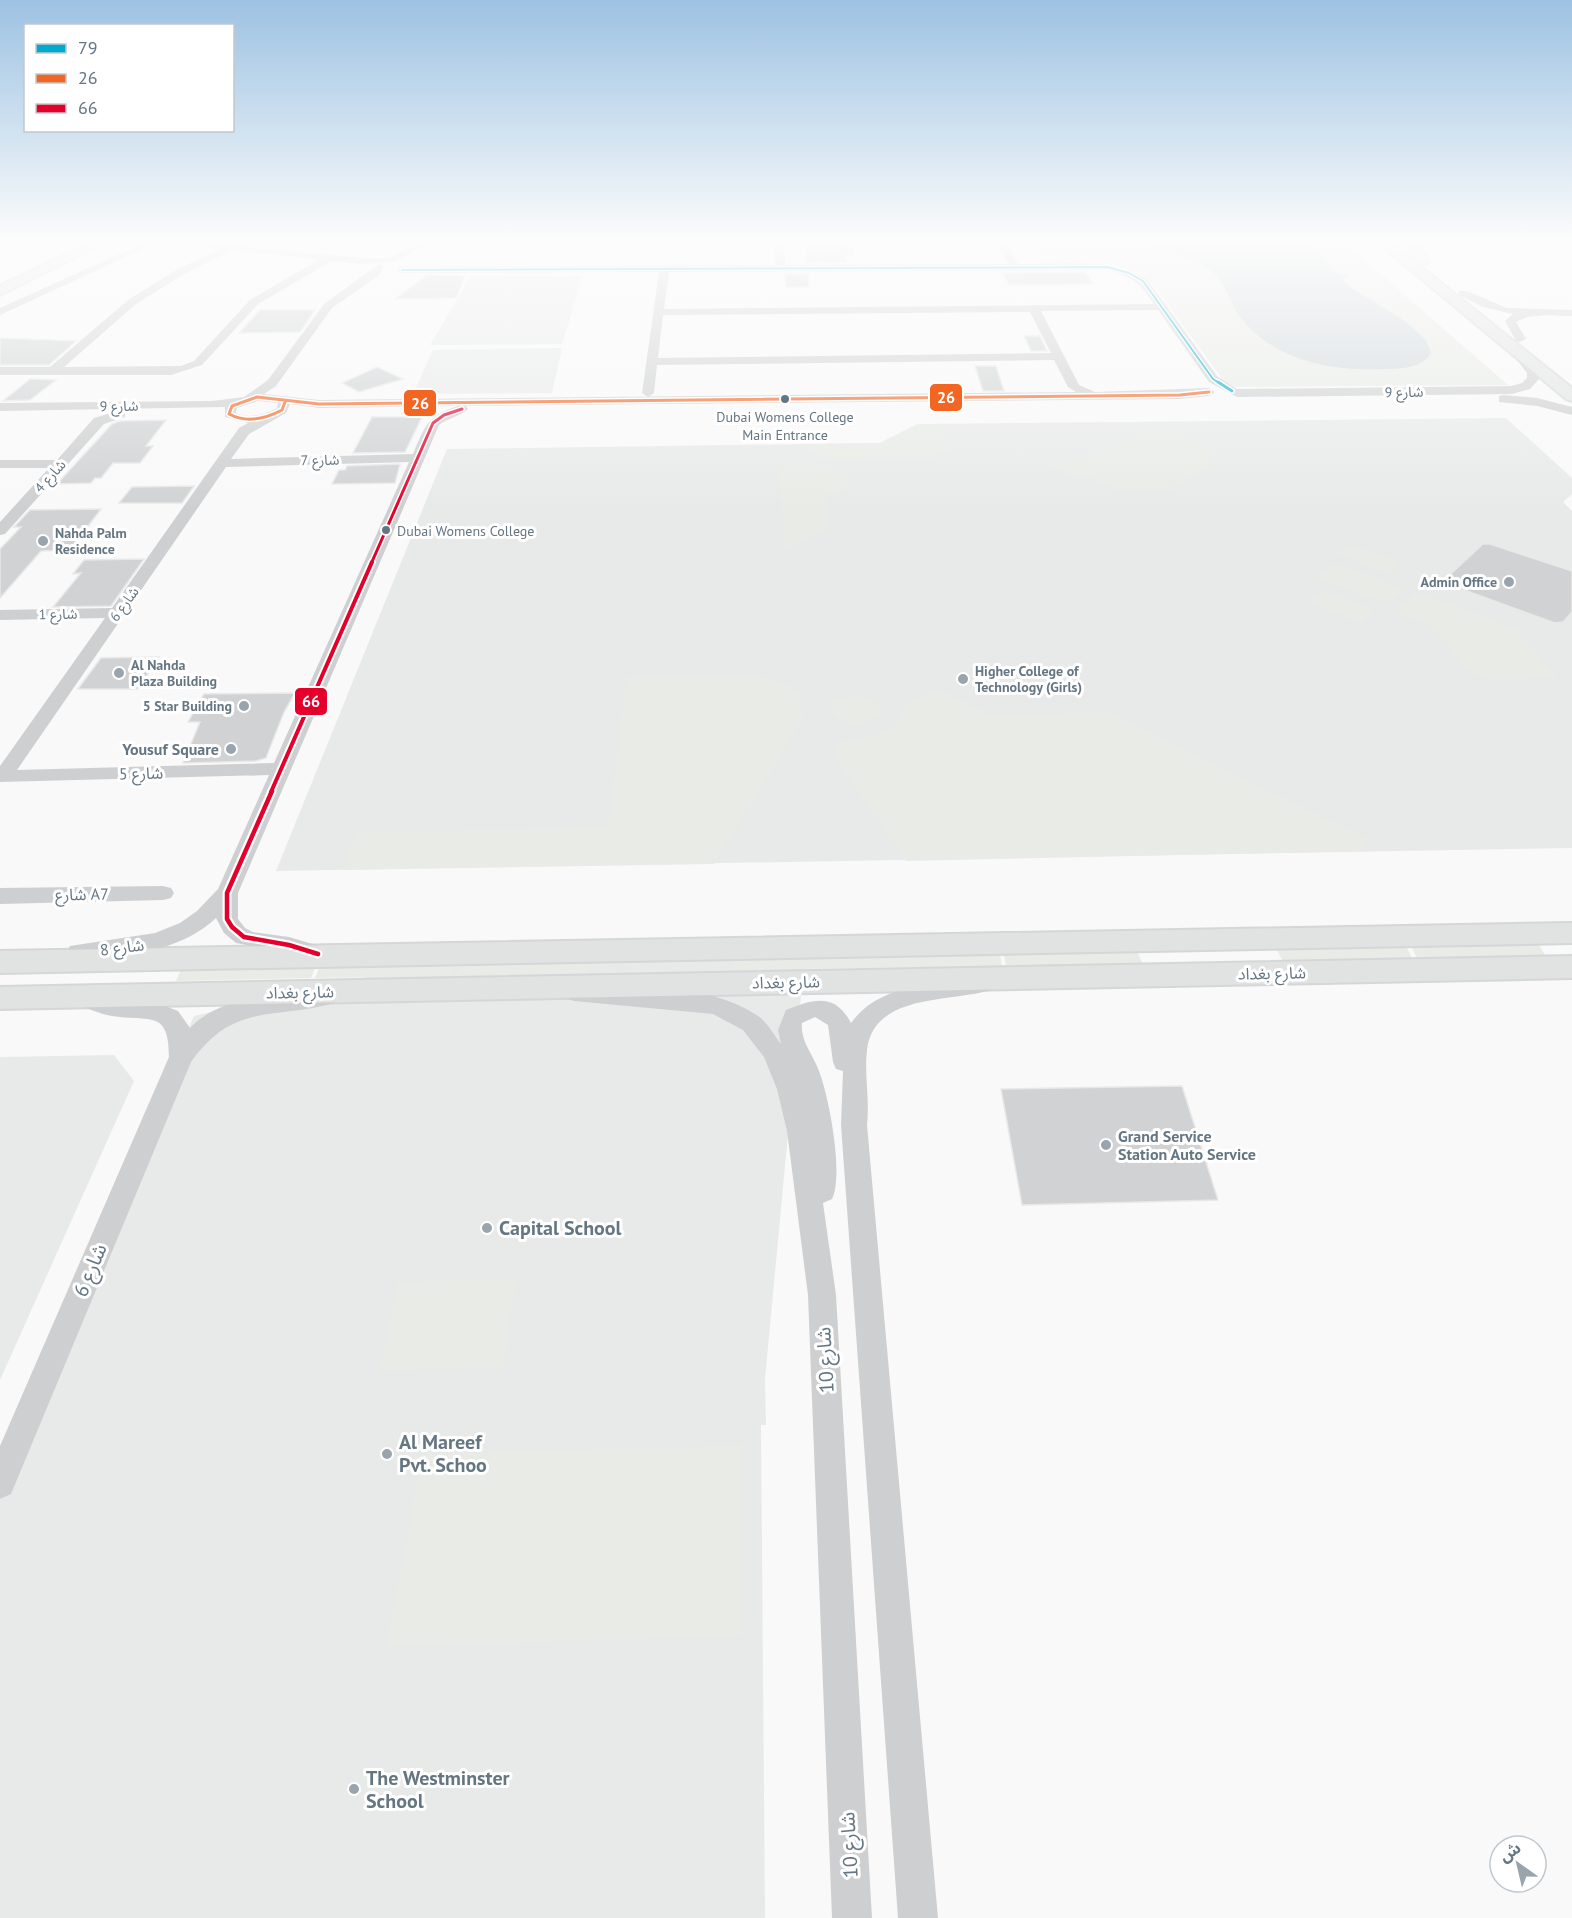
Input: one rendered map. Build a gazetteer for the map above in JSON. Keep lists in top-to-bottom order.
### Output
{
  "streets": {
    "main road": ["شارع بغداد"],
    "street": [
      "شارع 9",
      "شارع 7",
      "شارع 4",
      "شارع 6",
      "شارع 1",
      "شارع 5",
      "شارع A7",
      "شارع 8",
      "شارع 10"
    ]
  },
  "crossings": [
    ["شارع 9", "شارع 4"],
    ["شارع 9", "شارع 6"],
    ["شارع 7", "شارع 6"],
    ["شارع 7", "شارع 8"],
    ["شارع 6", "شارع 1"],
    ["شارع 6", "شارع 5"],
    ["شارع 6", "شارع بغداد"],
    ["شارع 5", "شارع 8"],
    ["شارع بغداد", "شارع 10"]
  ],
  "places": [
    "Dubai Womens College Main Entrance",
    "Dubai Womens College",
    "Nahda Palm Residence",
    "Admin Office",
    "Al Nahda Plaza Building",
    "Higher College of Technology (Girls)",
    "5 Star Building",
    "Yousuf Square",
    "Grand Service Station Auto Service",
    "Capital School",
    "Al Mareef Pvt. Schoo",
    "The Westminster School"
  ],
  "lines": ["transit line 79", "transit line 26", "transit line 66"],
  "legend": ["79", "26", "66"],
  "north": "top left"
}
